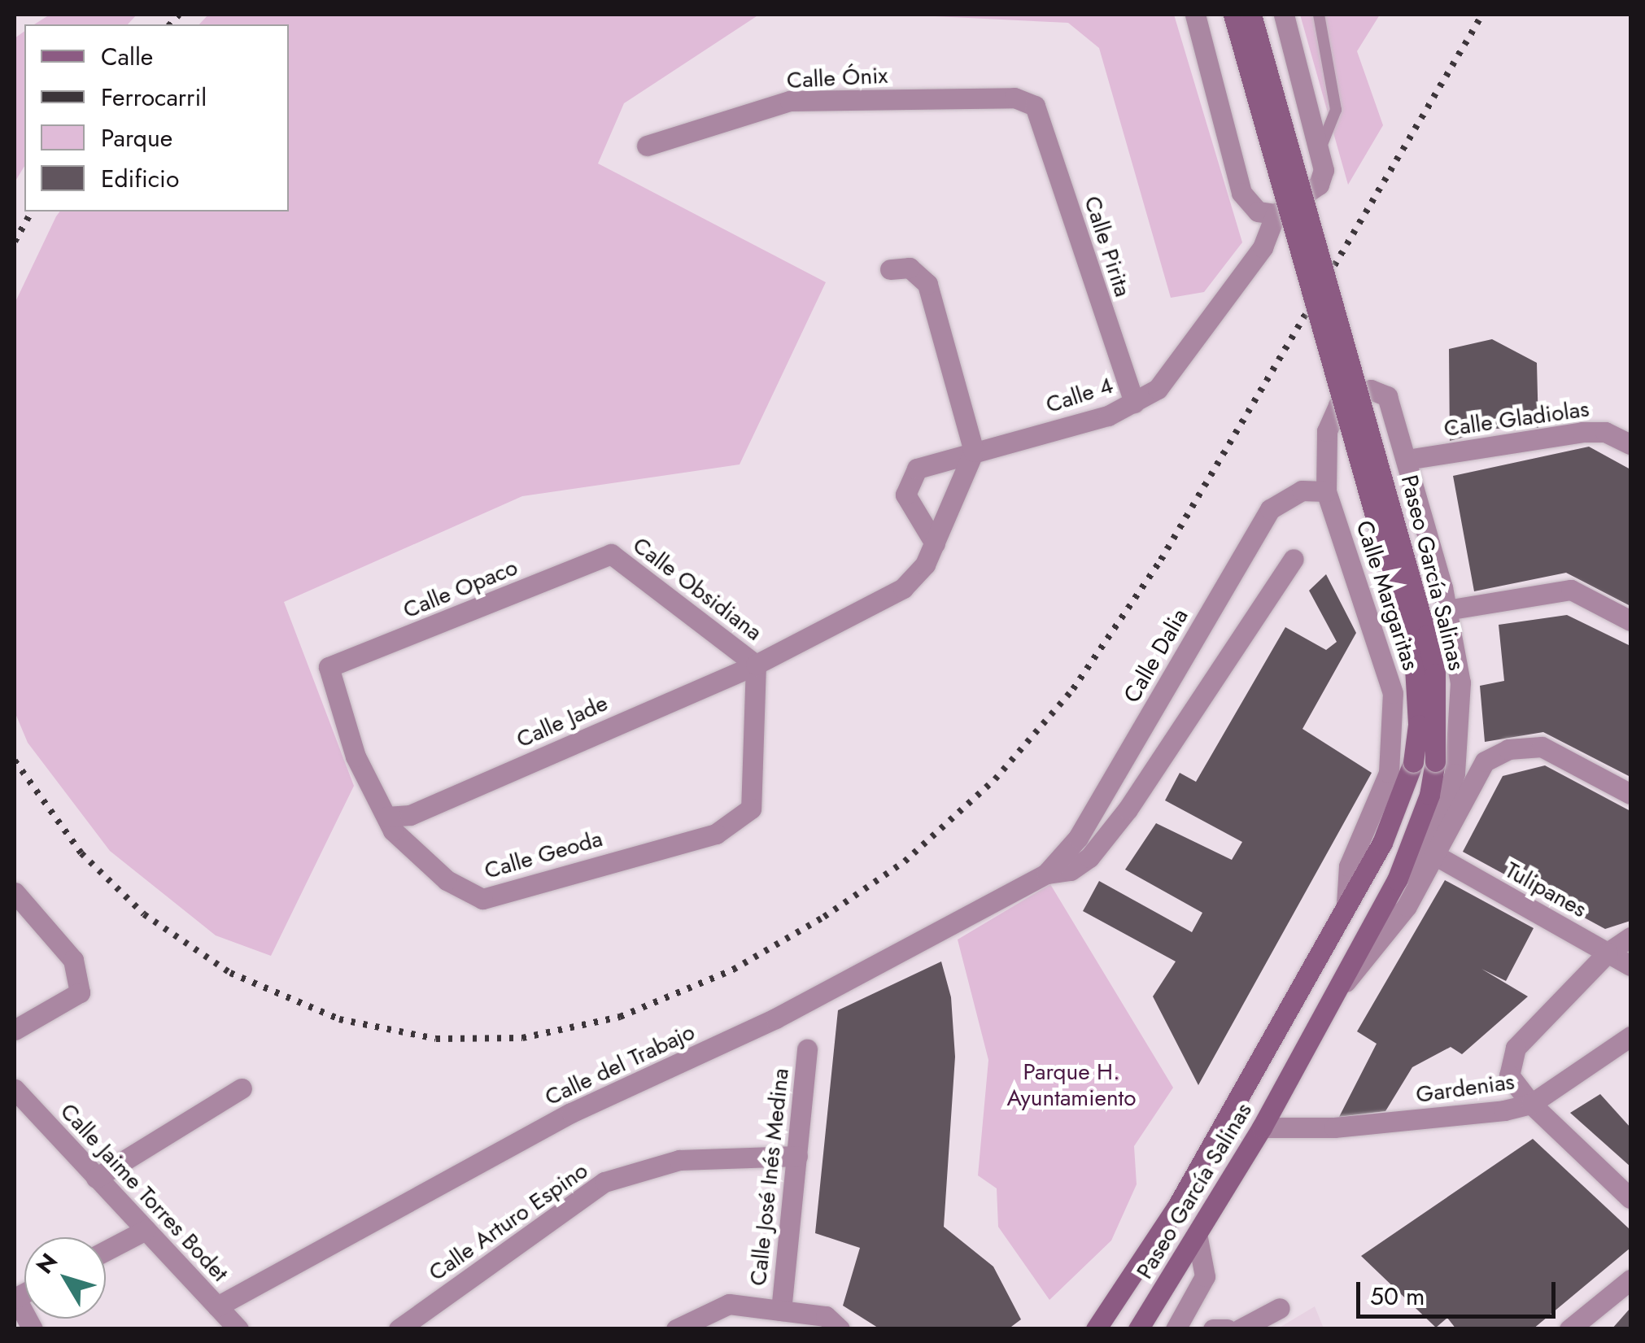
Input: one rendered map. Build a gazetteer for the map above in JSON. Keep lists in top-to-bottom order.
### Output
{
  "streets": {
    "main road": ["Paseo García Salinas"],
    "street": [
      "Calle Ónix",
      "Calle Pirita",
      "Calle 4",
      "Calle Gladiolas",
      "Calle Opaco",
      "Calle Obsidiana",
      "Calle Margaritas",
      "Calle Dalia",
      "Calle Jade",
      "Calle Geoda",
      "Tulipanes",
      "Calle del Trabajo",
      "Gardenias",
      "Calle José Inés Medina",
      "Calle Jaime Torres Bodet",
      "Calle Arturo Espino"
    ]
  },
  "crossings": [
    ["Calle Ónix", "Calle Pirita"],
    ["Calle Pirita", "Calle 4"],
    ["Calle 4", "Calle Jade"],
    ["Paseo García Salinas", "Calle Margaritas"],
    ["Paseo García Salinas", "Gardenias"],
    ["Calle Opaco", "Calle Obsidiana"],
    ["Calle Opaco", "Calle Geoda"],
    ["Calle Obsidiana", "Calle Jade"],
    ["Calle Obsidiana", "Calle Geoda"],
    ["Calle Margaritas", "Calle Dalia"],
    ["Calle Dalia", "Calle del Trabajo"],
    ["Calle Jade", "Calle Geoda"],
    ["Calle del Trabajo", "Calle Jaime Torres Bodet"],
    ["Calle José Inés Medina", "Calle Arturo Espino"]
  ],
  "parks": ["Parque H. Ayuntamiento"],
  "legend": [
    "Calle",
    "Ferrocarril",
    "Parque",
    "Edificio"
  ],
  "scale_bar": "50 m",
  "north": "top left"
}
